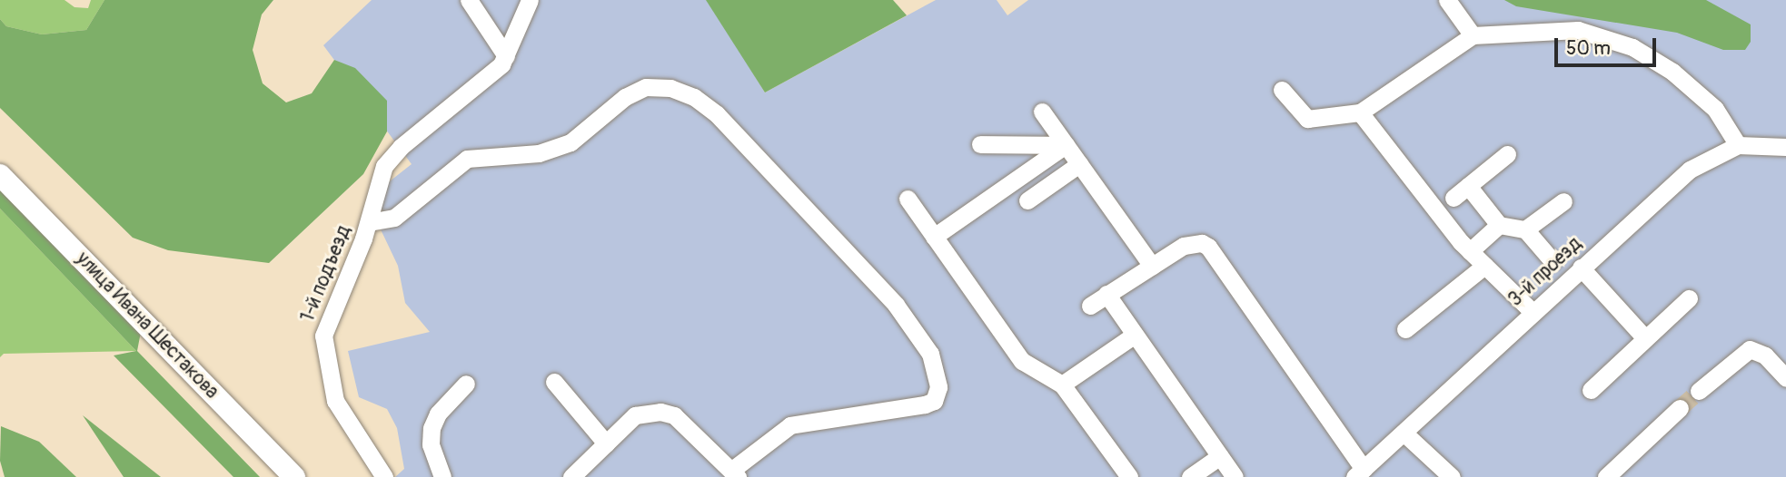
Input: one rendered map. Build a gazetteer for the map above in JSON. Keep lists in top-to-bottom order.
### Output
{
  "streets": {
    "main road": ["улица Ивана Шестакова"],
    "street": ["3-й проезд", "1-й подъезд"]
  },
  "scale_bar": "50 m"
}
